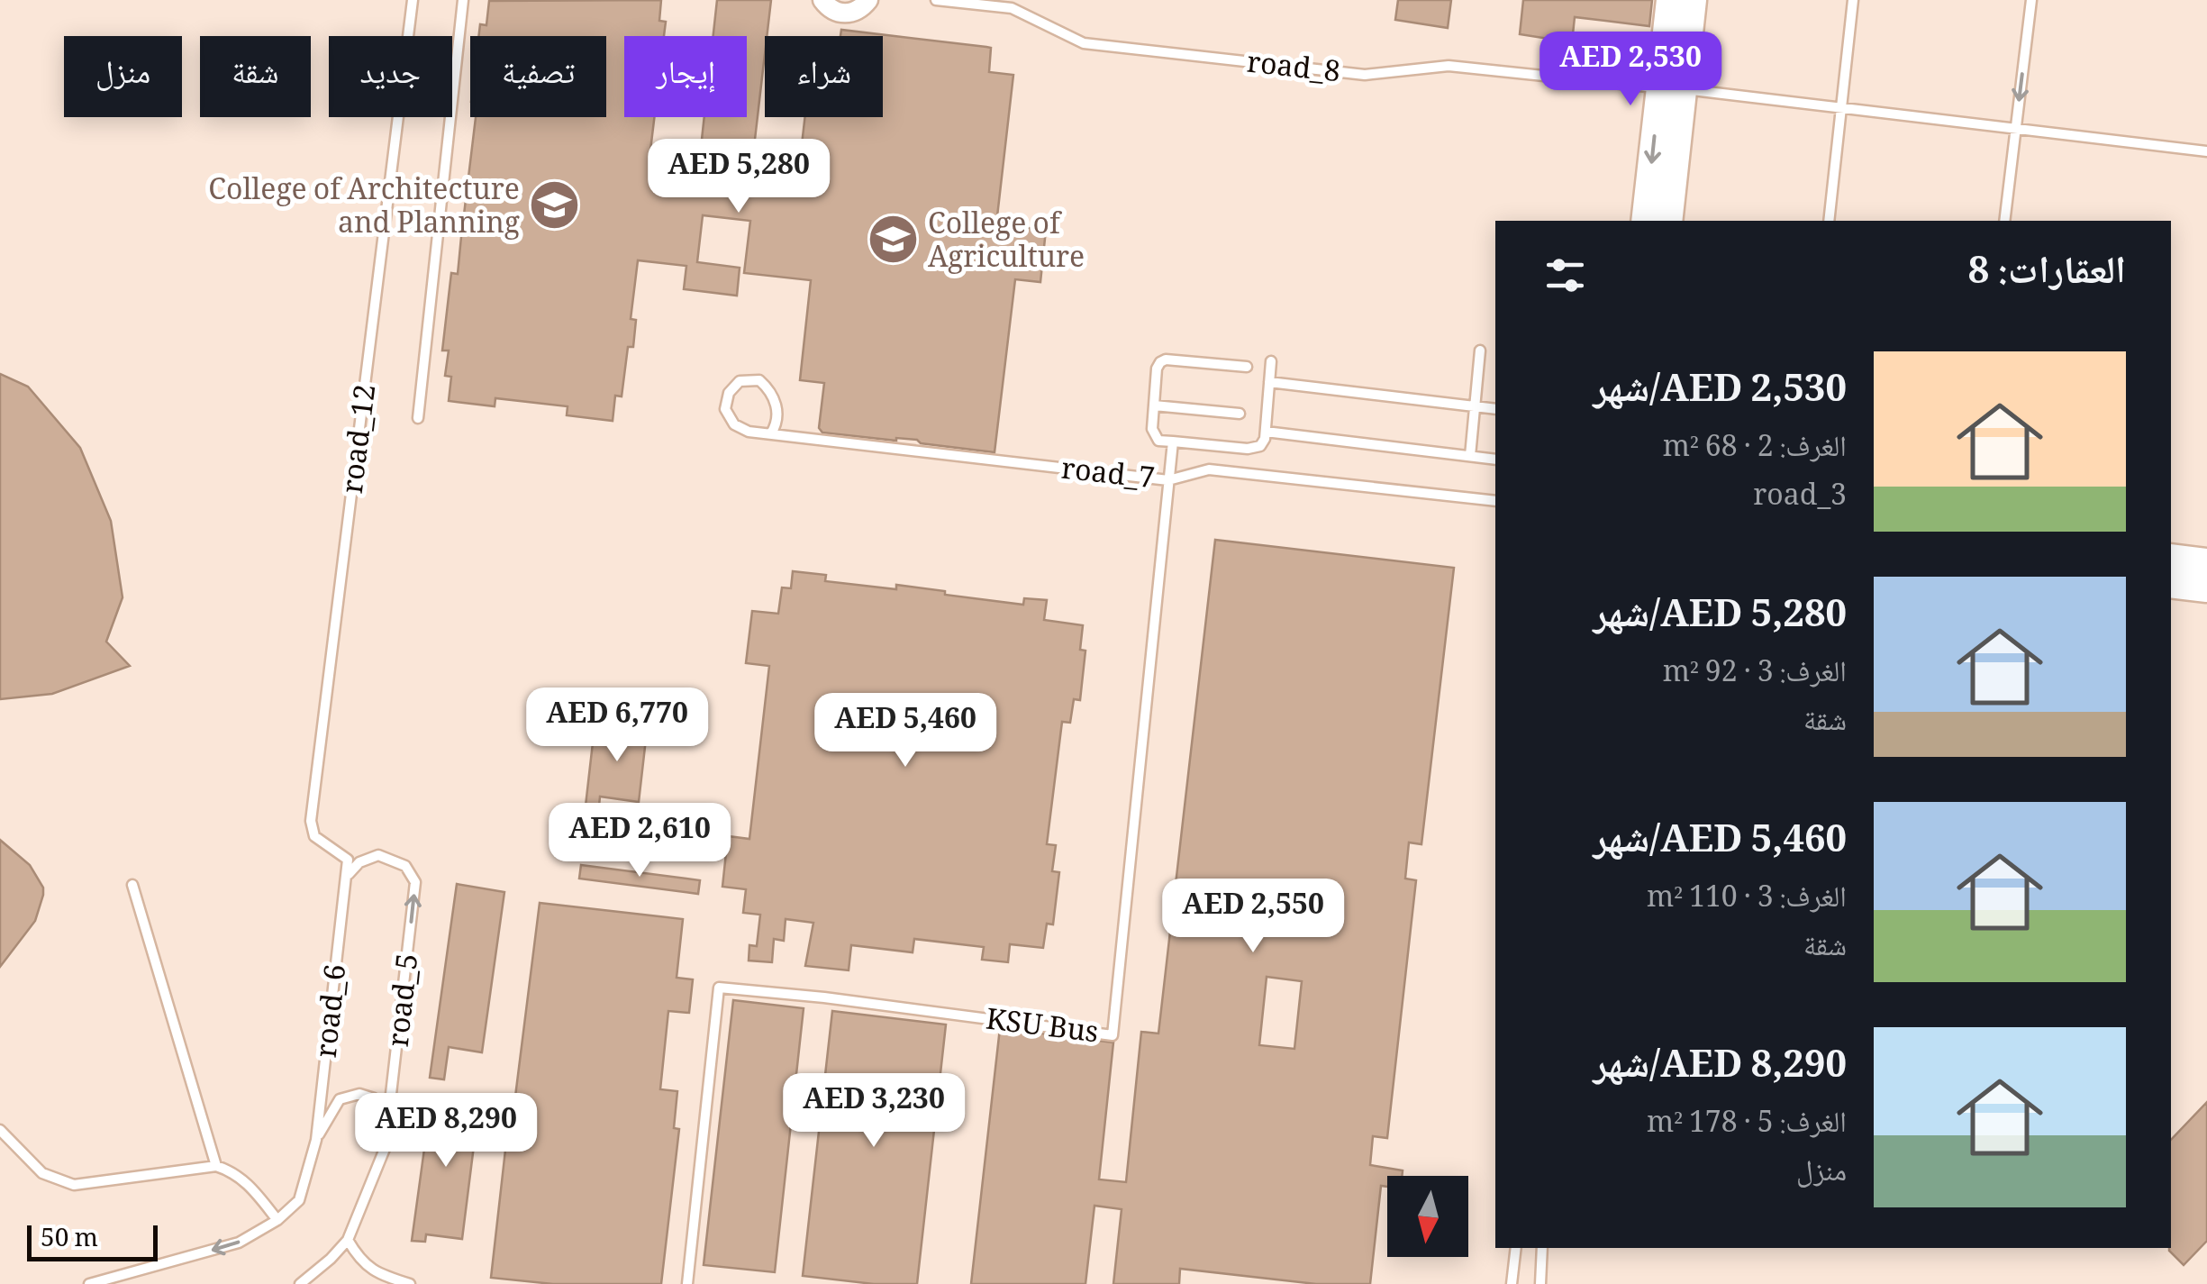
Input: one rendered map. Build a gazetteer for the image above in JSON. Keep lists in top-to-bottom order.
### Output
{
  "streets": {
    "lane": [
      "road_8",
      "road_12",
      "road_7",
      "road_5",
      "road_6",
      "KSU Bus"
    ]
  },
  "crossings": [
    ["road_12", "road_6"],
    ["road_7", "KSU Bus"],
    ["road_5", "road_6"]
  ],
  "places": {
    "school or university": ["College of Architecture and Planning", "College of Agriculture"]
  },
  "scale_bar": "50 m",
  "north": "bottom",
  "page": {
    "price": [
      "AED 2,530",
      "AED 5,280",
      "AED 6,770",
      "AED 5,460",
      "AED 2,610",
      "AED 2,550",
      "AED 3,230",
      "AED 8,290"
    ],
    "chip": [
      "شراء",
      "إيجار",
      "تصفية",
      "جديد",
      "شقة",
      "منزل"
    ],
    "heading": "العقارات: 8",
    "list": [
      {
        "name": "AED 2,530/شهر",
        "note": "الغرف: 2 · 68 m² · road_3"
      },
      {
        "name": "AED 5,280/شهر",
        "note": "الغرف: 3 · 92 m² · شقة"
      },
      {
        "name": "AED 5,460/شهر",
        "note": "الغرف: 3 · 110 m² · شقة"
      },
      {
        "name": "AED 8,290/شهر",
        "note": "الغرف: 5 · 178 m² · منزل"
      }
    ],
    "scale": "50 m"
  }
}
